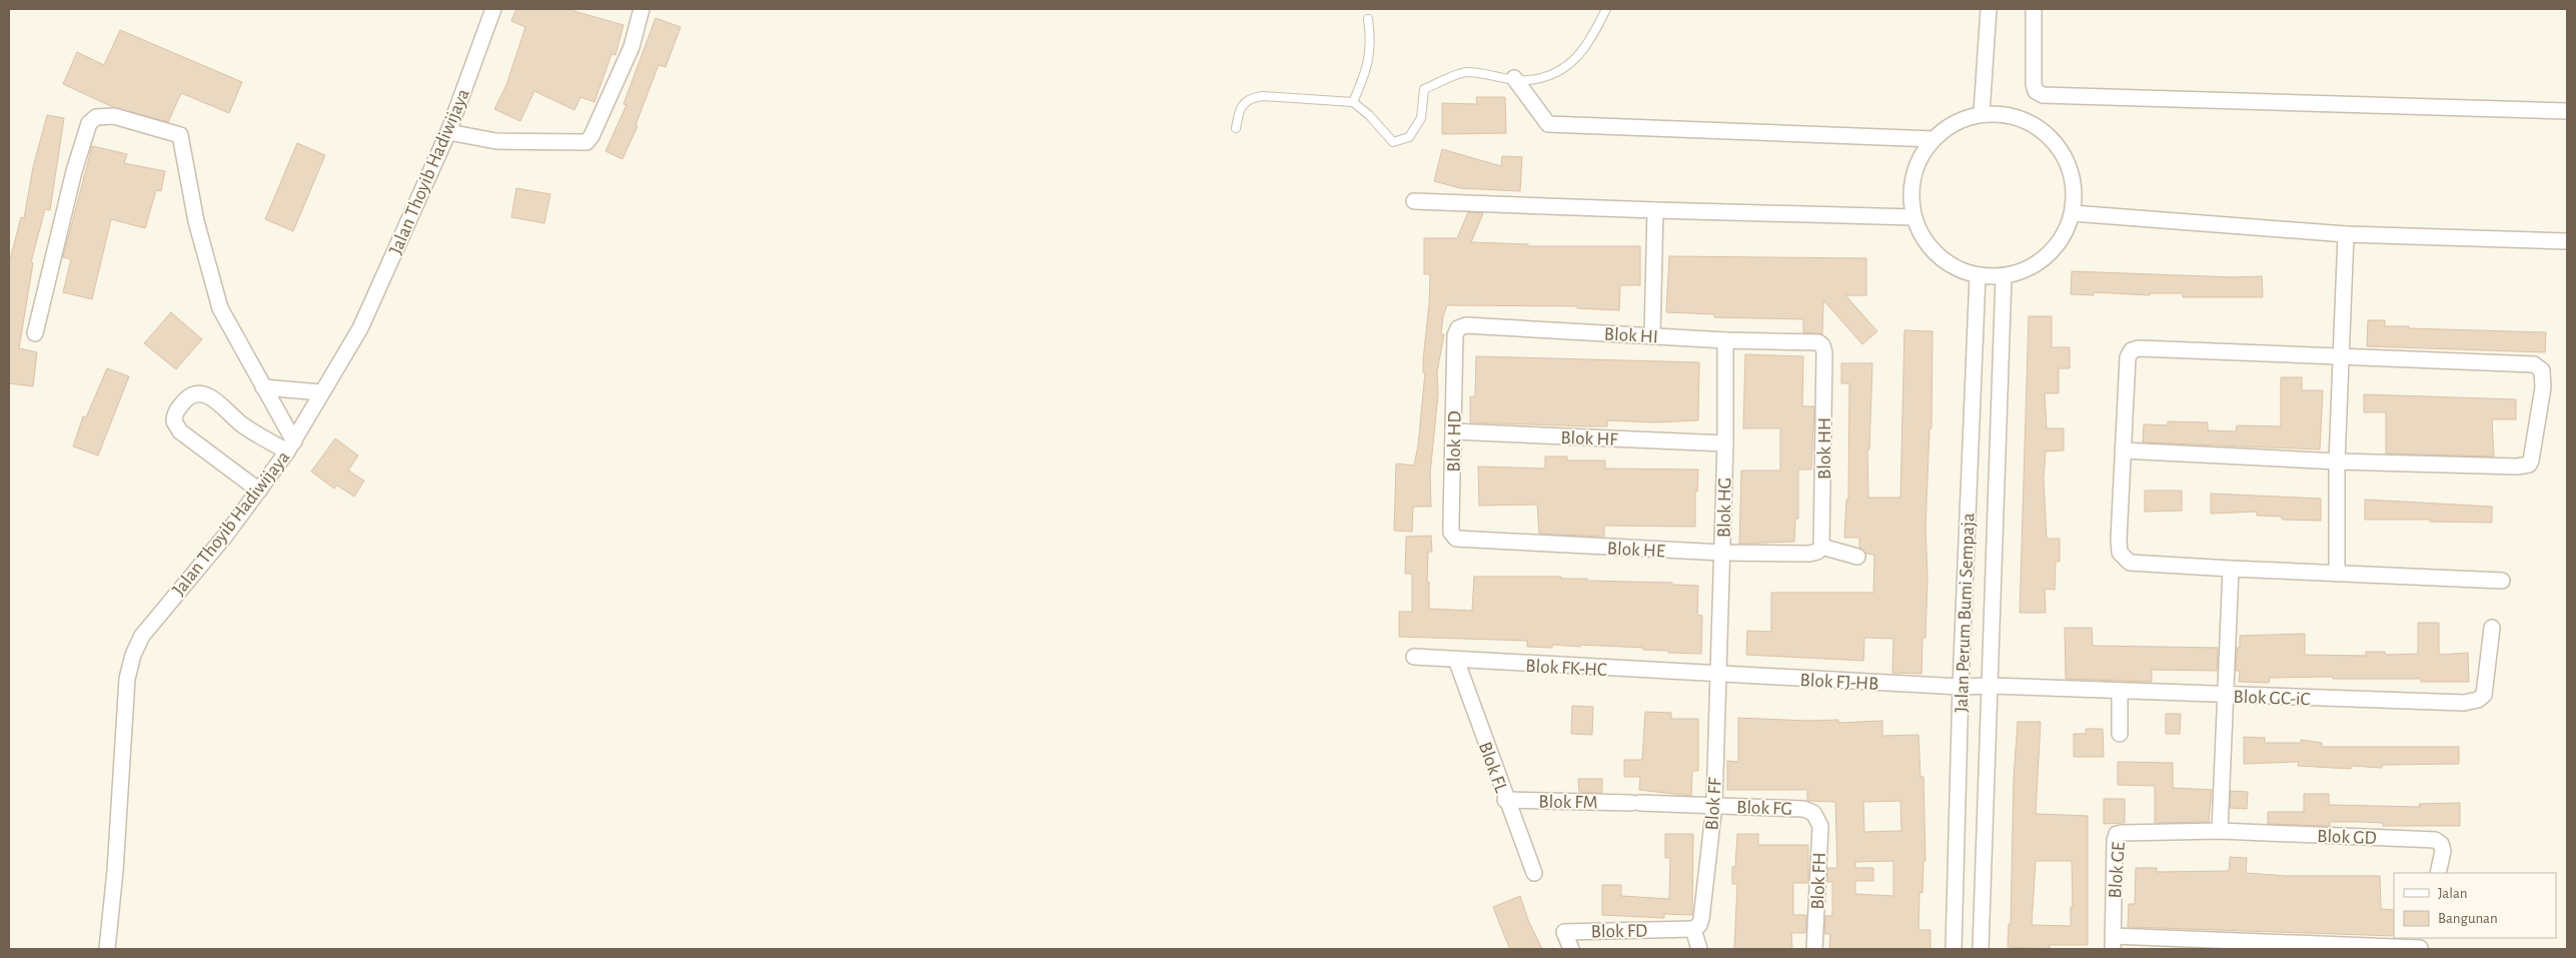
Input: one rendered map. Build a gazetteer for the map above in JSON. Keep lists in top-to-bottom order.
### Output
{
  "streets": {
    "street": [
      "Jalan Thoyib Hadiwijaya",
      "Blok HI",
      "Blok HF",
      "Blok HD",
      "Blok HH",
      "Blok HG",
      "Blok HE",
      "Jalan Perum Bumi Sempaja",
      "Blok FK-HC",
      "Blok FJ-HB",
      "Blok GC-iC",
      "Blok FL",
      "Blok FM",
      "Blok FF",
      "Blok FG",
      "Blok GD",
      "Blok GE",
      "Blok FH",
      "Blok FD"
    ]
  },
  "crossings": [
    ["Blok HI", "Blok HD"],
    ["Blok HI", "Blok HH"],
    ["Blok HI", "Blok HG"],
    ["Blok HF", "Blok HD"],
    ["Blok HF", "Blok HG"],
    ["Blok HD", "Blok HE"],
    ["Blok HH", "Blok HE"],
    ["Blok HG", "Blok HE"],
    ["Blok HG", "Blok FK-HC"],
    ["Blok HG", "Blok FJ-HB"],
    ["Blok HG", "Blok FF"],
    ["Jalan Perum Bumi Sempaja", "Blok FJ-HB"],
    ["Jalan Perum Bumi Sempaja", "Blok GC-iC"],
    ["Blok FK-HC", "Blok FJ-HB"],
    ["Blok FK-HC", "Blok FL"],
    ["Blok FK-HC", "Blok FF"],
    ["Blok FJ-HB", "Blok GC-iC"],
    ["Blok FJ-HB", "Blok FF"],
    ["Blok FL", "Blok FM"],
    ["Blok FM", "Blok FF"],
    ["Blok FM", "Blok FG"],
    ["Blok FF", "Blok FG"],
    ["Blok FF", "Blok FD"],
    ["Blok FG", "Blok FH"],
    ["Blok GD", "Blok GE"]
  ],
  "legend": ["Jalan", "Bangunan"]
}
